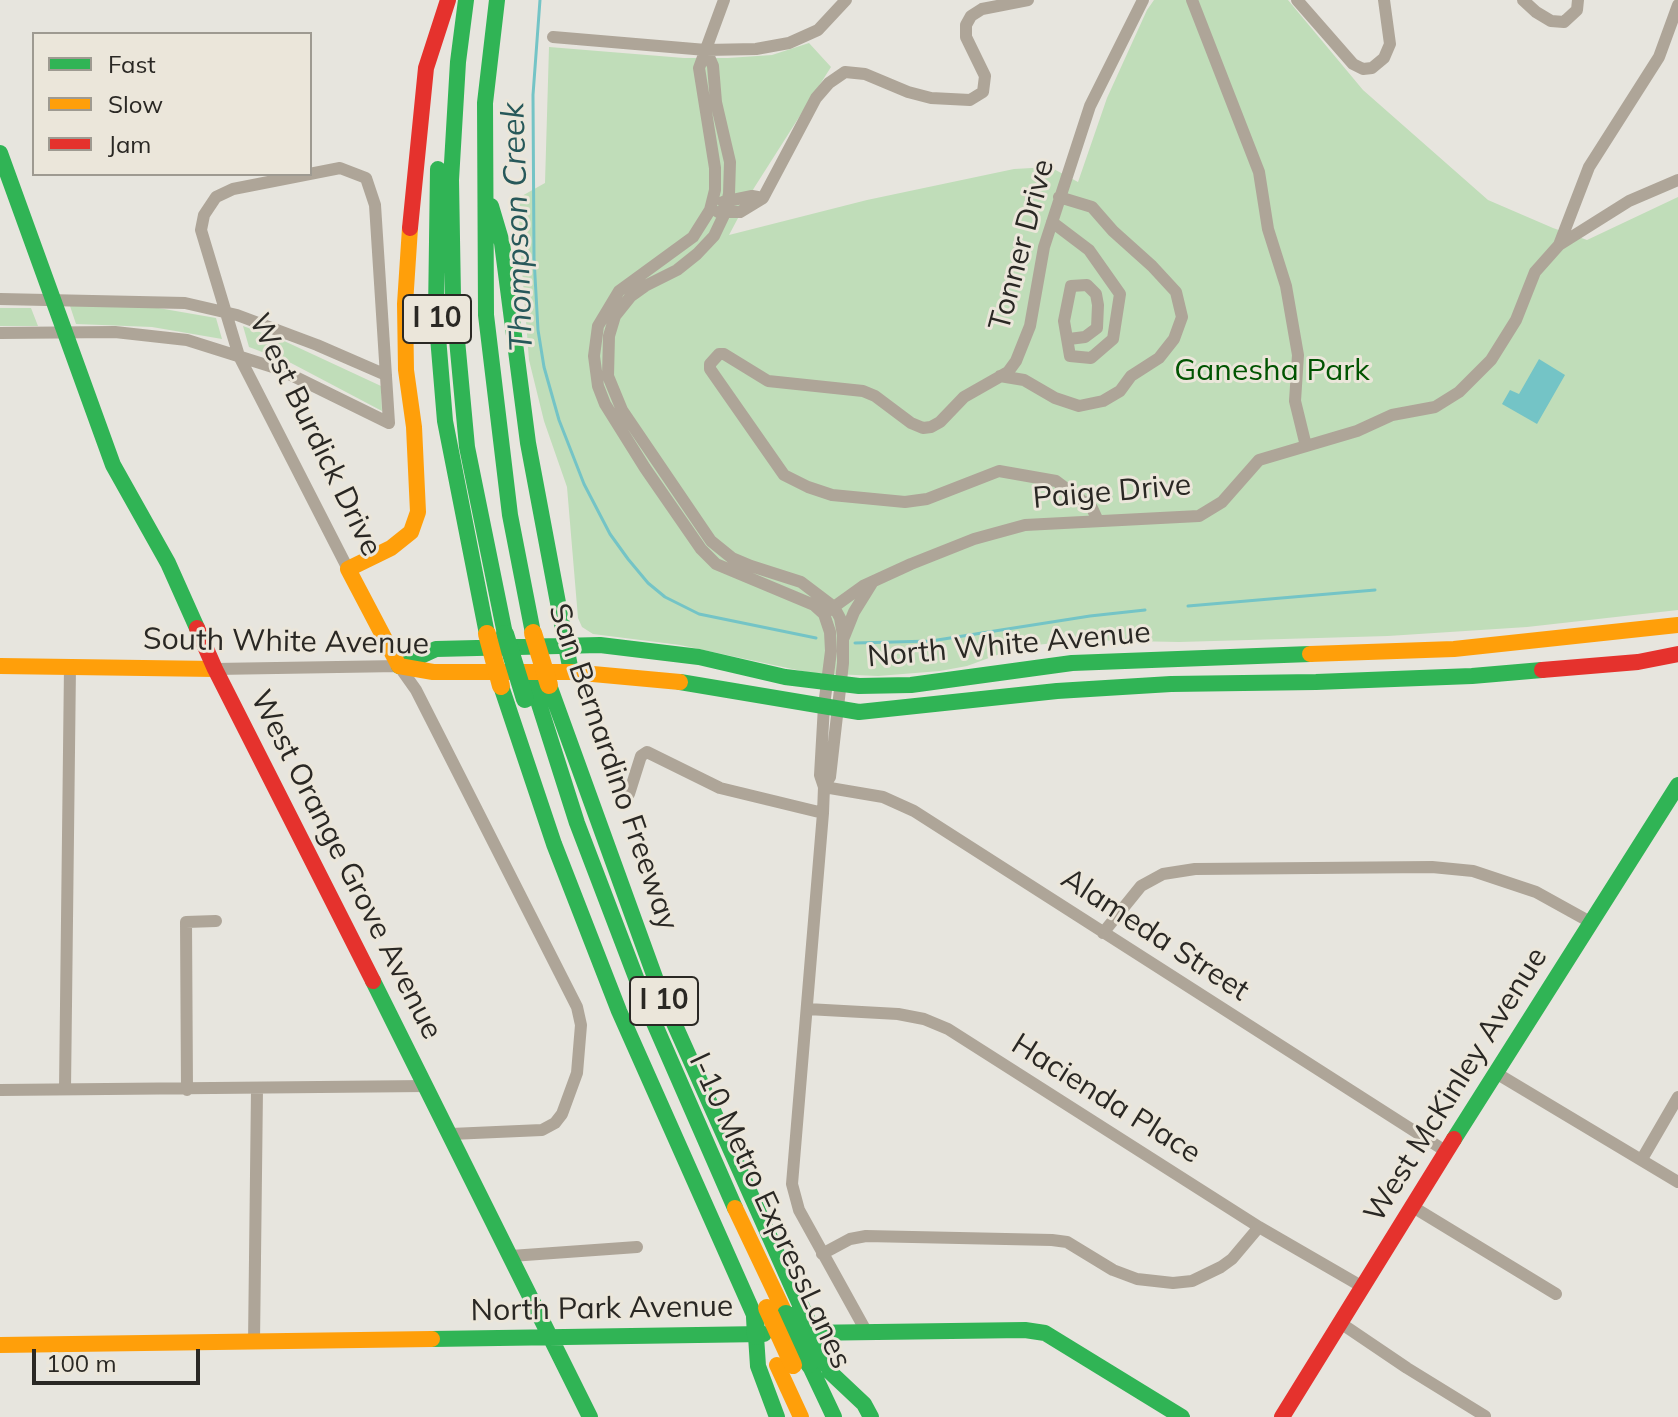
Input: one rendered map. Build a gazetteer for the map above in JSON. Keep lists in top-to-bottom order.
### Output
{
  "streets": {
    "main road": [
      "I 10",
      "West Burdick Drive",
      "South White Avenue",
      "North White Avenue",
      "San Bernardino Freeway",
      "West Orange Grove Avenue",
      "West McKinley Avenue",
      "I-10 Metro ExpressLanes",
      "North Park Avenue"
    ],
    "street": [
      "Tonner Drive",
      "Paige Drive",
      "Alameda Street",
      "Hacienda Place"
    ]
  },
  "crossings": [
    ["Tonner Drive", "Paige Drive"],
    ["West Burdick Drive", "South White Avenue"],
    ["West Burdick Drive", "North White Avenue"],
    ["South White Avenue", "North White Avenue"],
    ["South White Avenue", "West Orange Grove Avenue"],
    ["San Bernardino Freeway", "I-10 Metro ExpressLanes"],
    ["West Orange Grove Avenue", "North Park Avenue"],
    ["Alameda Street", "West McKinley Avenue"],
    ["West McKinley Avenue", "Hacienda Place"]
  ],
  "water": ["Thompson Creek"],
  "parks": ["Ganesha Park"],
  "legend": ["Fast", "Slow", "Jam"],
  "scale_bar": "100 m"
}
